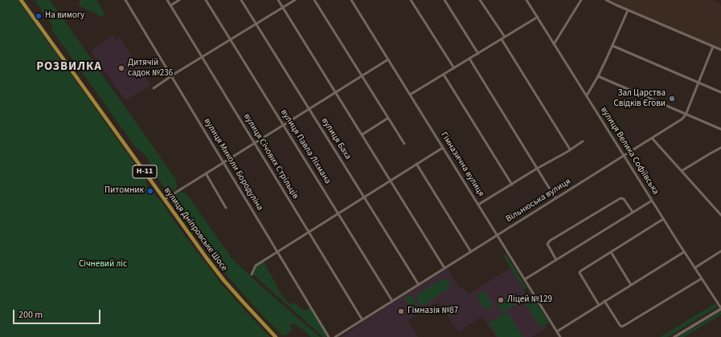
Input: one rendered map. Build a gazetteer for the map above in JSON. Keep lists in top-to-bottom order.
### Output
{
  "streets": {
    "main road": ["Н-11", "вулиця Дніпровське Шосе"],
    "street": [
      "вулиця Баха",
      "вулиця Павла Ліхмана",
      "вулиця Велика Софіївська",
      "вулиця Січових Стрільців",
      "вулиця Миколи Бородуліна",
      "Гімназична вулиця",
      "Вільнюська вулиця"
    ]
  },
  "crossings": [
    ["вулиця Баха", "Вільнюська вулиця"],
    ["вулиця Павла Ліхмана", "Вільнюська вулиця"],
    ["вулиця Велика Софіївська", "Вільнюська вулиця"],
    ["вулиця Січових Стрільців", "Вільнюська вулиця"],
    ["Гімназична вулиця", "Вільнюська вулиця"]
  ],
  "districts": ["РОЗВИЛКА"],
  "parks": ["Січневий ліс"],
  "places": [
    "На вимогу",
    "Дитячій садок №236",
    "Зал Царства Свідків Єгови",
    "Питомник",
    "Ліцей №129",
    "Гімназія №87"
  ],
  "scale_bar": "200 m"
}
